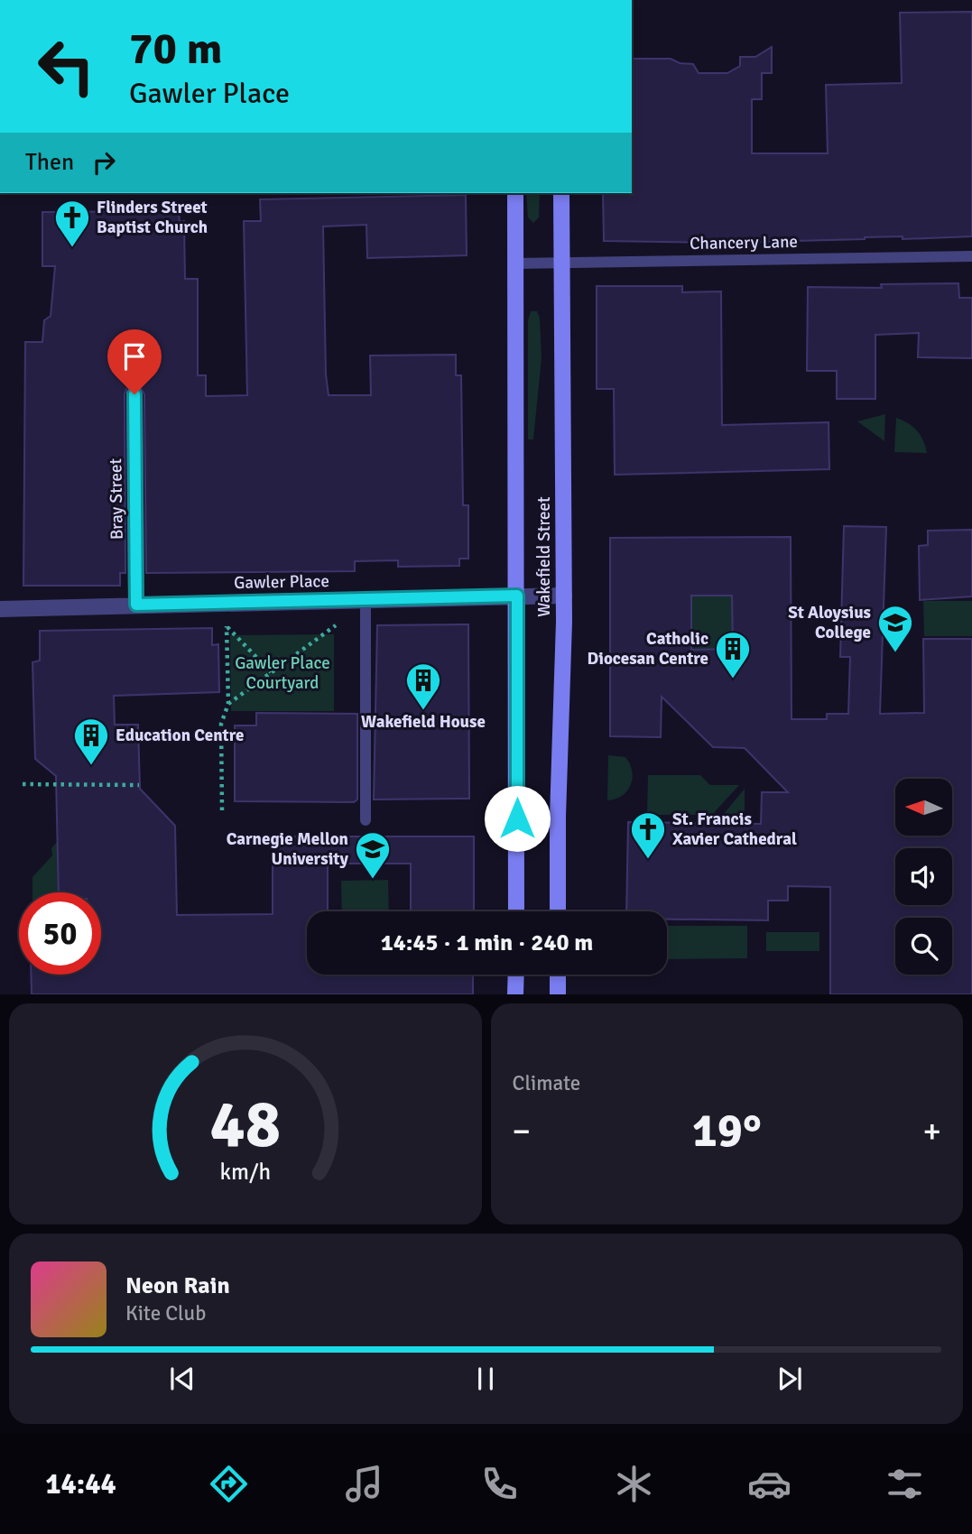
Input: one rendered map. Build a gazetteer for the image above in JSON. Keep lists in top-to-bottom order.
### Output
{
  "streets": {
    "main road": ["Wakefield Street"],
    "street": ["Bray Street", "Gawler Place"],
    "lane": ["Chancery Lane"]
  },
  "crossings": [
    ["Chancery Lane", "Wakefield Street"],
    ["Bray Street", "Gawler Place"],
    ["Wakefield Street", "Gawler Place"]
  ],
  "parks": ["Gawler Place Courtyard"],
  "places": {
    "church": ["Flinders Street Baptist Church", "St. Francis Xavier Cathedral"],
    "school or university": ["St Aloysius College", "Carnegie Mellon University"],
    "building": ["Catholic Diocesan Centre", "Wakefield House", "Education Centre"]
  },
  "north": "left",
  "page": {
    "turn": ["70 m", "Gawler Place"],
    "then": "Then",
    "limit": "50",
    "trip": "14:45 · 1 min · 240 m",
    "tile": "Climate",
    "heat": ["−", "19°", "+"],
    "song": ["Neon Rain", "Kite Club"],
    "tabs": "14:44",
    "gauge": ["48", "km/h"]
  }
}
